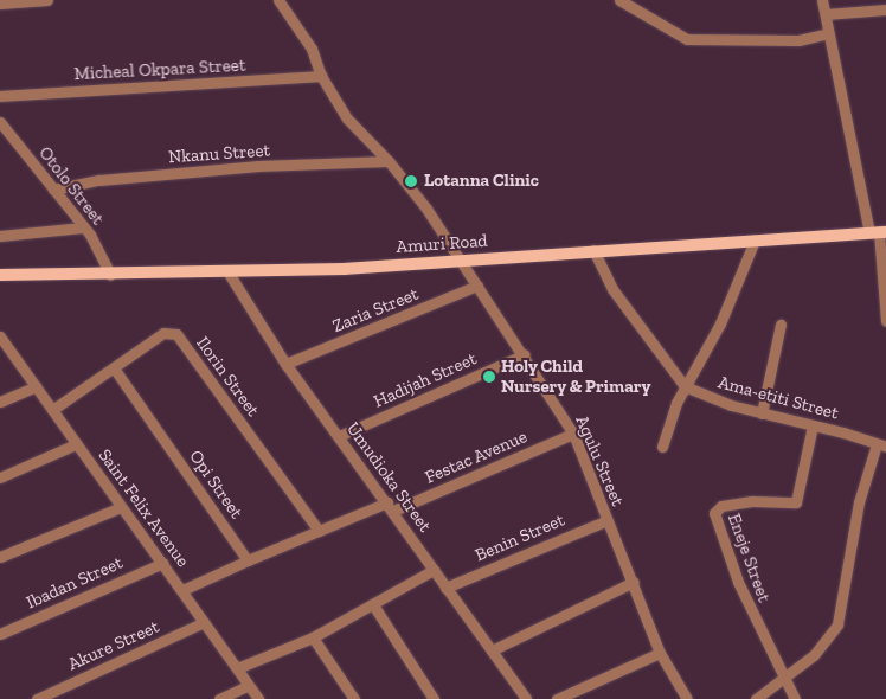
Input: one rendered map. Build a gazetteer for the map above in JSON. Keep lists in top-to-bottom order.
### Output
{
  "streets": {
    "main road": ["Amuri Road"],
    "street": [
      "Micheal Okpara Street",
      "Nkanu Street",
      "Otolo Street",
      "Zaria Street",
      "Ilorin Street",
      "Hadijah Street",
      "Ama-etiti Street",
      "Festac Avenue",
      "Agulu Street",
      "Umudioka Street",
      "Opi Street",
      "Saint Felix Avenue",
      "Benin Street",
      "Eneje Street",
      "Ibadan Street",
      "Akure Street"
    ]
  },
  "crossings": [
    ["Micheal Okpara Street", "Agulu Street"],
    ["Nkanu Street", "Otolo Street"],
    ["Nkanu Street", "Agulu Street"],
    ["Otolo Street", "Amuri Road"],
    ["Amuri Road", "Agulu Street"],
    ["Amuri Road", "Umudioka Street"],
    ["Zaria Street", "Agulu Street"],
    ["Zaria Street", "Umudioka Street"],
    ["Ilorin Street", "Festac Avenue"],
    ["Ilorin Street", "Opi Street"],
    ["Ilorin Street", "Saint Felix Avenue"],
    ["Hadijah Street", "Agulu Street"],
    ["Hadijah Street", "Umudioka Street"],
    ["Ama-etiti Street", "Eneje Street"],
    ["Festac Avenue", "Agulu Street"],
    ["Festac Avenue", "Umudioka Street"],
    ["Festac Avenue", "Opi Street"],
    ["Agulu Street", "Benin Street"],
    ["Umudioka Street", "Benin Street"],
    ["Saint Felix Avenue", "Ibadan Street"],
    ["Saint Felix Avenue", "Akure Street"]
  ],
  "places": ["Lotanna Clinic", "Holy Child Nursery & Primary"]
}
